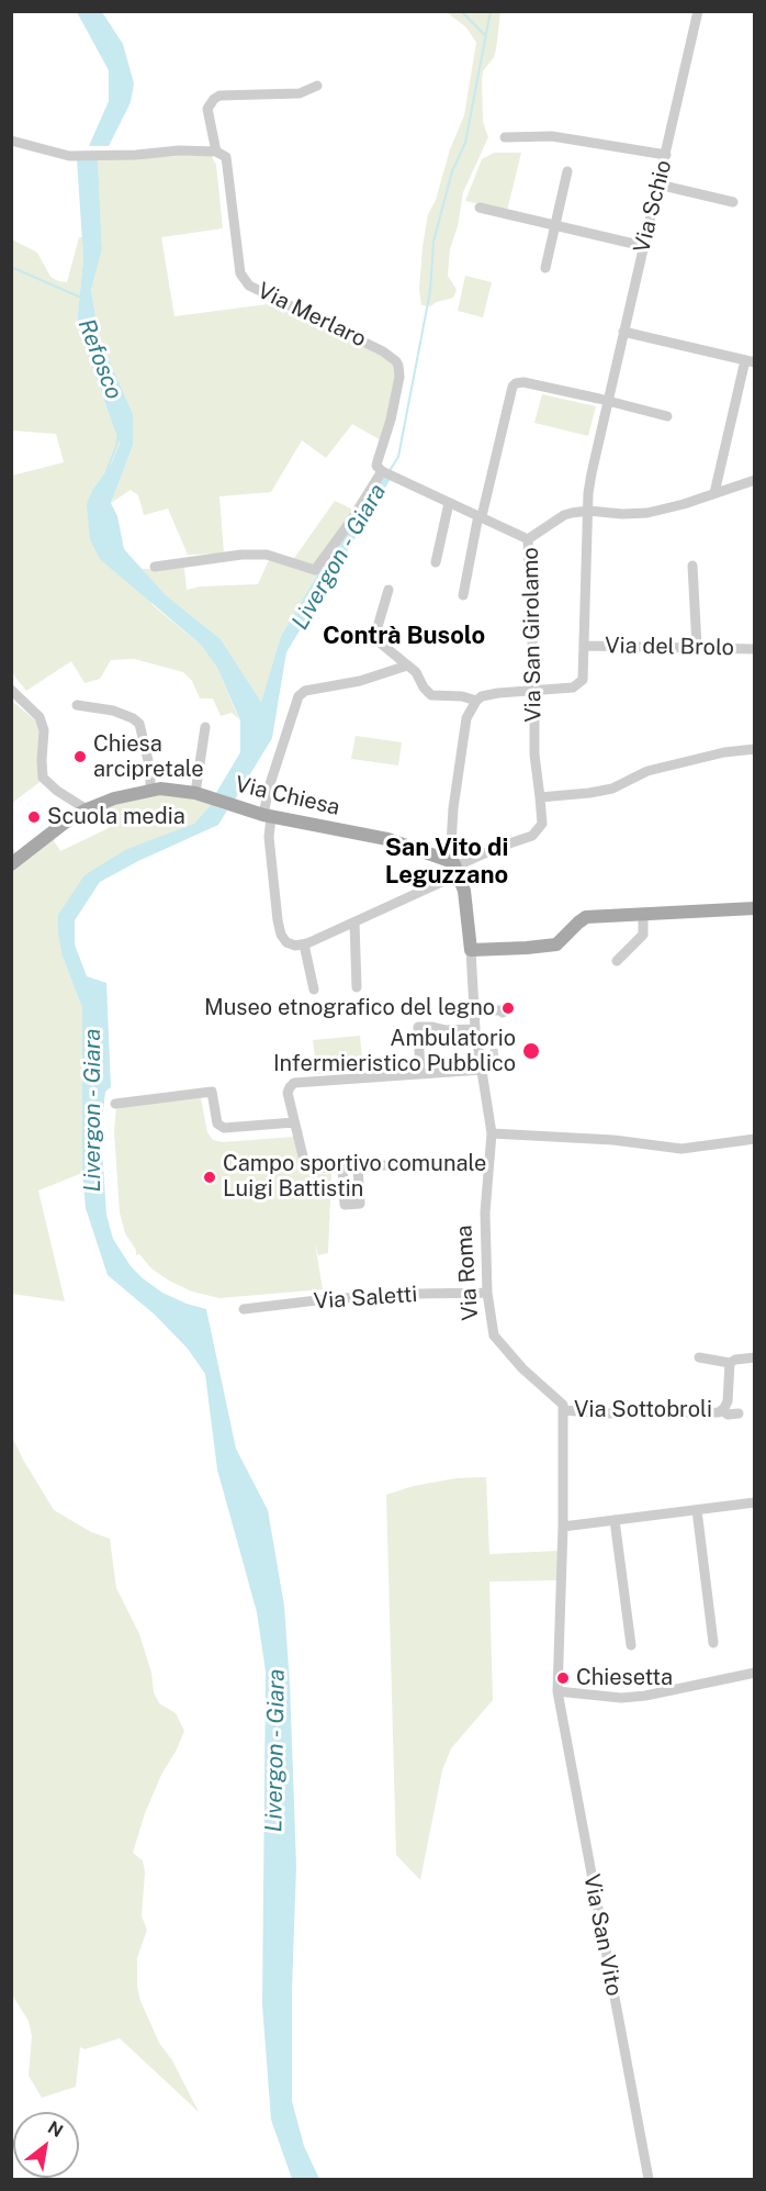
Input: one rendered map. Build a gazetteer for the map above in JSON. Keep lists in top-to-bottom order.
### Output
{
  "streets": {
    "main road": ["Via Chiesa", "Via Roma"],
    "street": [
      "Via Schio",
      "Via Merlaro",
      "Via San Girolamo",
      "Via del Brolo",
      "Via Saletti",
      "Via Sottobroli",
      "Via San Vito"
    ]
  },
  "crossings": [
    ["Via Schio", "Via San Girolamo"],
    ["Via Schio", "Via del Brolo"],
    ["Via San Girolamo", "Via Chiesa"],
    ["Via San Girolamo", "Via Roma"],
    ["Via Chiesa", "Via Roma"],
    ["Via Roma", "Via Saletti"],
    ["Via Roma", "Via Sottobroli"]
  ],
  "districts": ["Contrà Busolo", "San Vito di Leguzzano"],
  "water": ["Refosco", "Livergon - Giara"],
  "places": [
    "Chiesa arcipretale",
    "Scuola media",
    "Museo etnografico del legno",
    "Ambulatorio Infermieristico Pubblico",
    "Campo sportivo comunale Luigi Battistin",
    "Chiesetta"
  ],
  "north": "top right"
}
